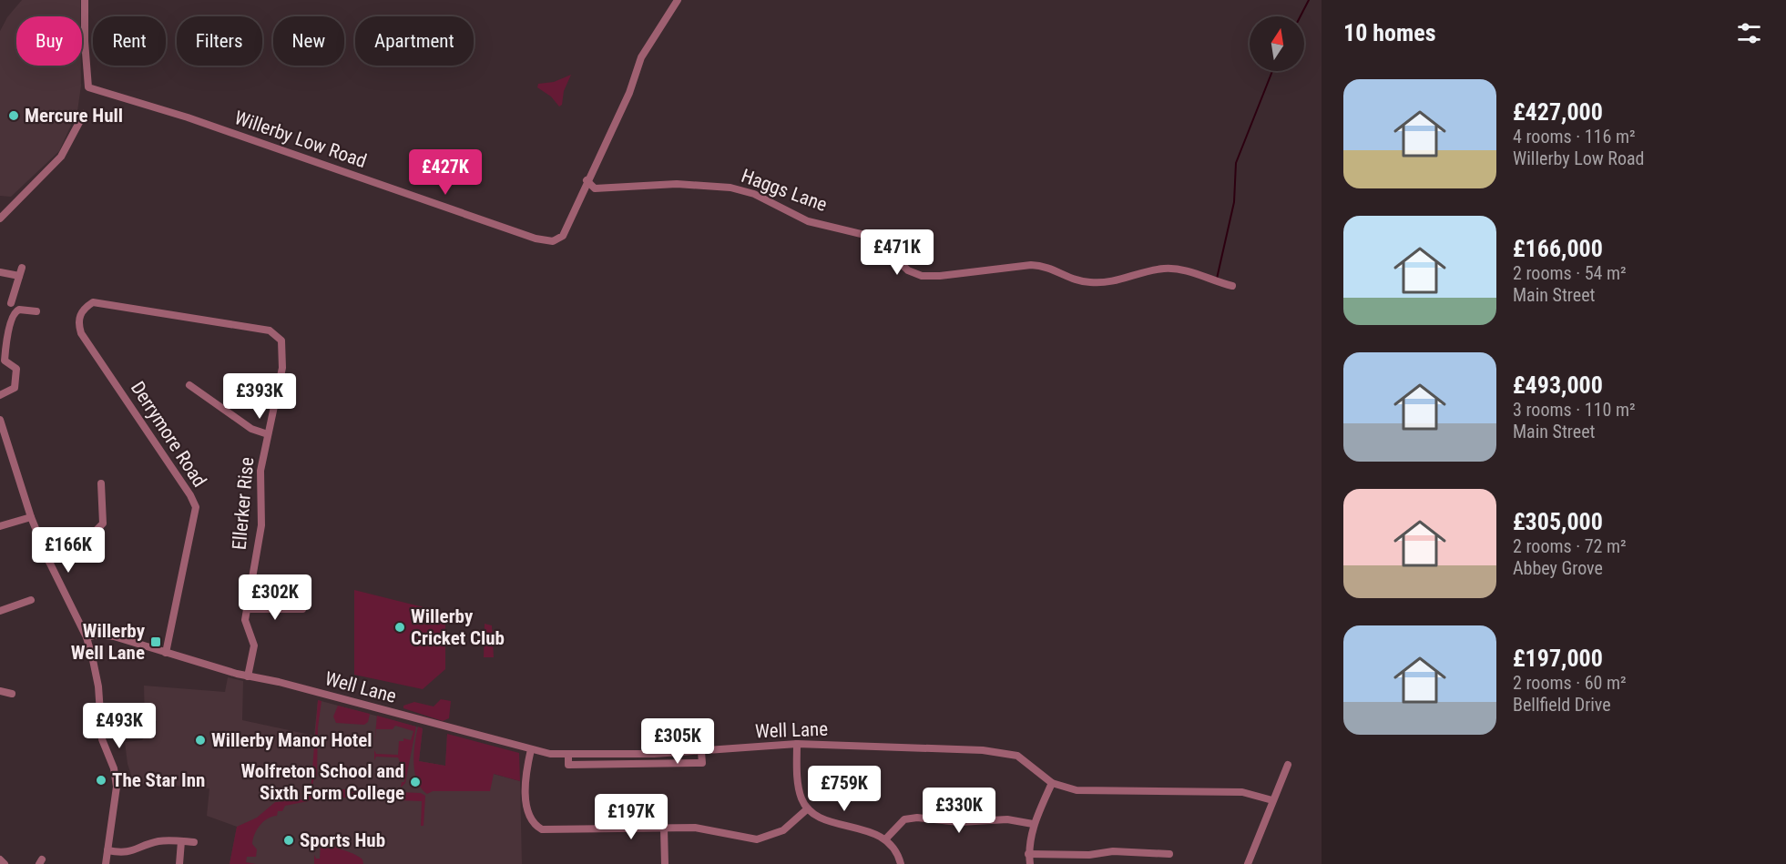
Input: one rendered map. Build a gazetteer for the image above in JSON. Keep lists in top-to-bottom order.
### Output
{
  "streets": {
    "street": [
      "Willerby Low Road",
      "Haggs Lane",
      "Derrymore Road",
      "Ellerker Rise",
      "Well Lane"
    ]
  },
  "crossings": [
    ["Willerby Low Road", "Haggs Lane"],
    ["Derrymore Road", "Ellerker Rise"],
    ["Derrymore Road", "Well Lane"],
    ["Ellerker Rise", "Well Lane"]
  ],
  "places": {
    "other": [
      "Mercure Hull",
      "Willerby Cricket Club",
      "Willerby Manor Hotel",
      "The Star Inn",
      "Wolfreton School and Sixth Form College",
      "Sports Hub"
    ],
    "transit": ["Willerby Well Lane"]
  },
  "north": "top",
  "page": {
    "heading": "10 homes",
    "chip": [
      "Buy",
      "Rent",
      "Filters",
      "New",
      "Apartment"
    ],
    "list": [
      {
        "name": "£427,000",
        "note": "4 rooms · 116 m² · Willerby Low Road"
      },
      {
        "name": "£166,000",
        "note": "2 rooms · 54 m² · Main Street"
      },
      {
        "name": "£493,000",
        "note": "3 rooms · 110 m² · Main Street"
      },
      {
        "name": "£305,000",
        "note": "2 rooms · 72 m² · Abbey Grove"
      },
      {
        "name": "£197,000",
        "note": "2 rooms · 60 m² · Bellfield Drive"
      }
    ],
    "price": [
      "£427K",
      "£471K",
      "£393K",
      "£166K",
      "£302K",
      "£493K",
      "£305K",
      "£759K",
      "£330K",
      "£197K"
    ]
  }
}
